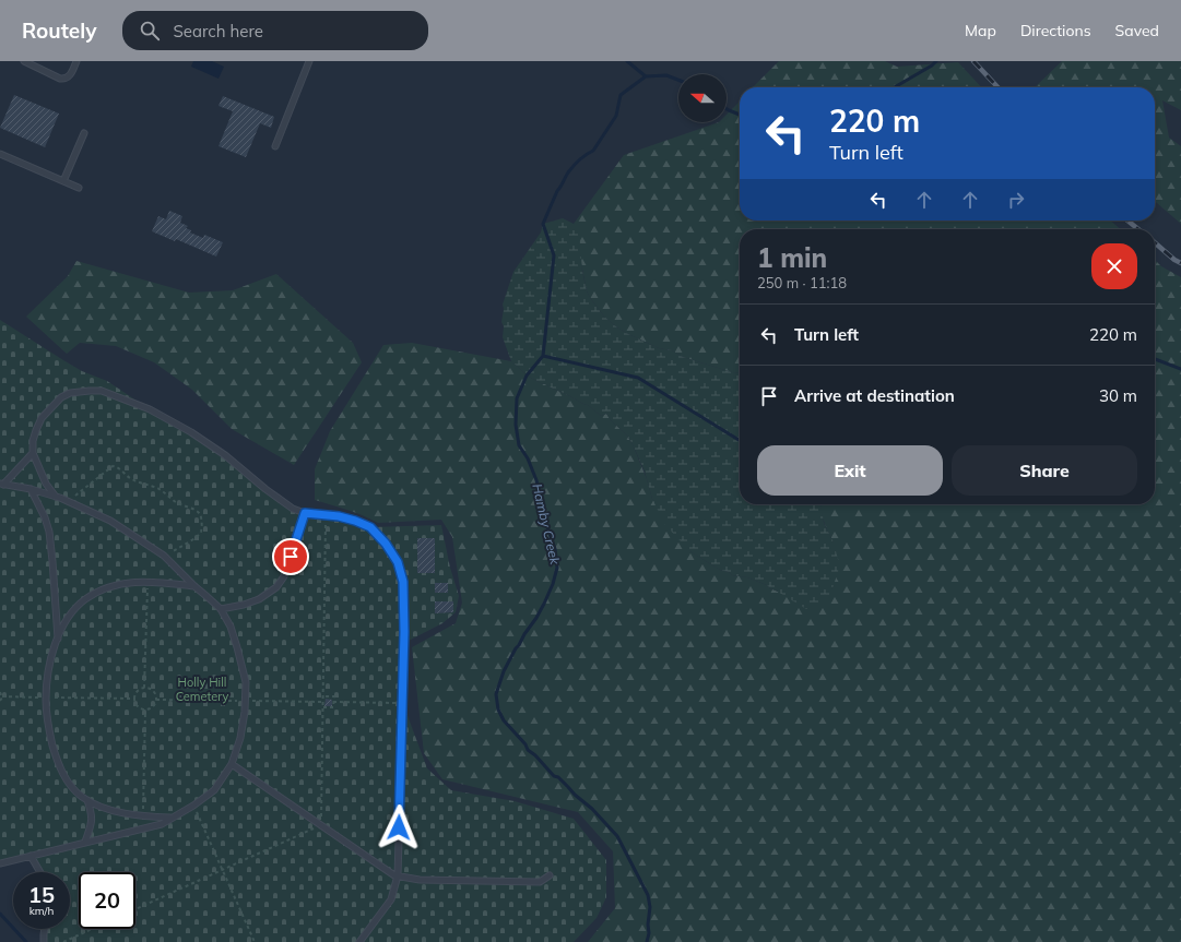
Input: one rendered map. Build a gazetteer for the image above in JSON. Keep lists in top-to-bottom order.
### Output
{
  "water": ["Hamby Creek"],
  "parks": ["Holly Hill Cemetery"],
  "north": "left",
  "page": {
    "header": "Routely",
    "search": "Search here",
    "nav": ["Map", "Directions", "Saved"],
    "turn": ["220 m", "Turn left"],
    "heading": ["1 min", "250 m · 11:18"],
    "list": [
      {
        "name": "Turn left",
        "value": "220 m"
      },
      {
        "name": "Arrive at destination",
        "value": "30 m"
      }
    ],
    "buttons": ["Exit", "Share"],
    "speed": "15 km/h",
    "limit": "20"
  }
}
